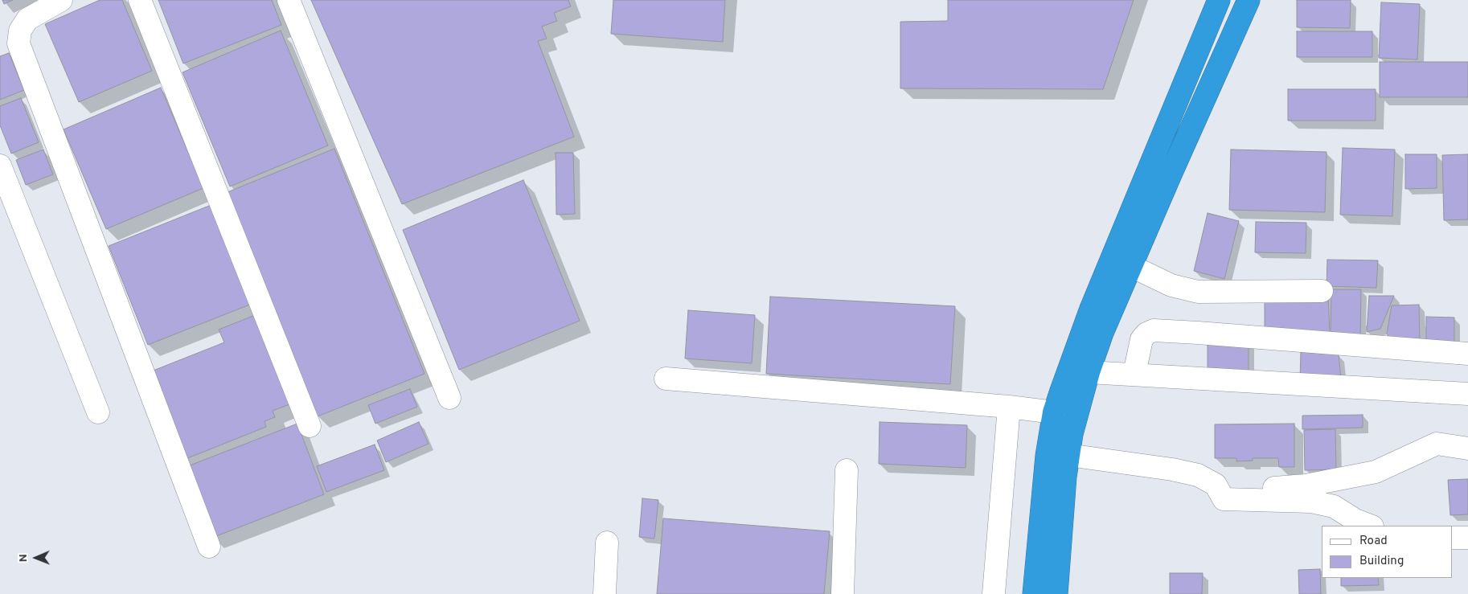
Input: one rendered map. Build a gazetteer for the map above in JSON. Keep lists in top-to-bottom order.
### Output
{
  "legend": ["Road", "Building"],
  "north": "left"
}
